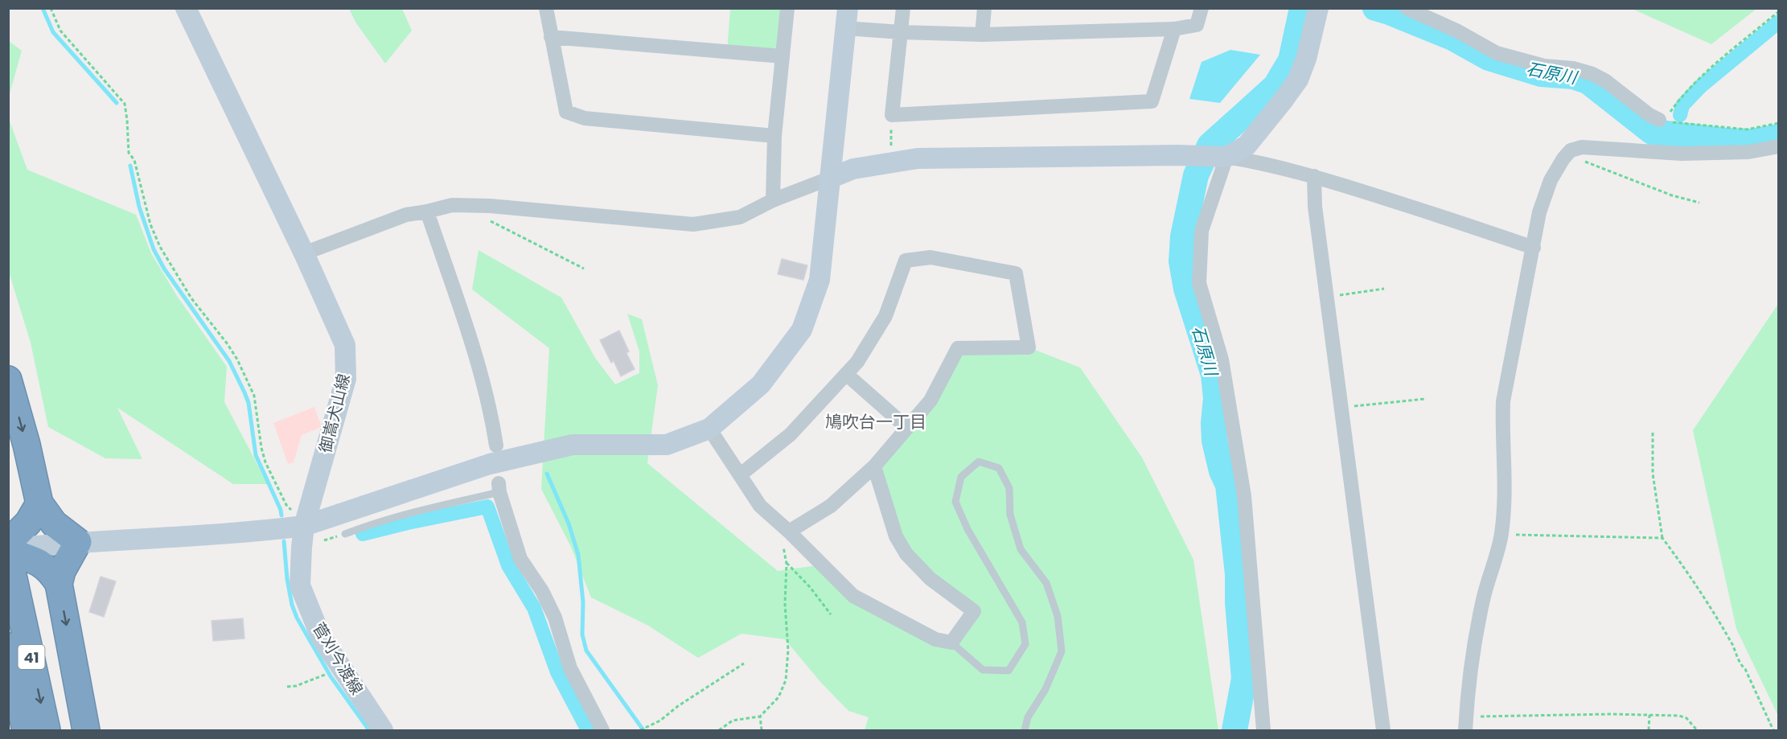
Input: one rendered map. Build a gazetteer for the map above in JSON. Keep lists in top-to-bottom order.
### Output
{
  "streets": {
    "highway": ["41"],
    "street": ["御嵩犬山線", "菅刈今渡線"]
  },
  "crossings": [
    ["御嵩犬山線", "菅刈今渡線"]
  ],
  "districts": ["鳩吹台一丁目"],
  "water": ["石原川"]
}
